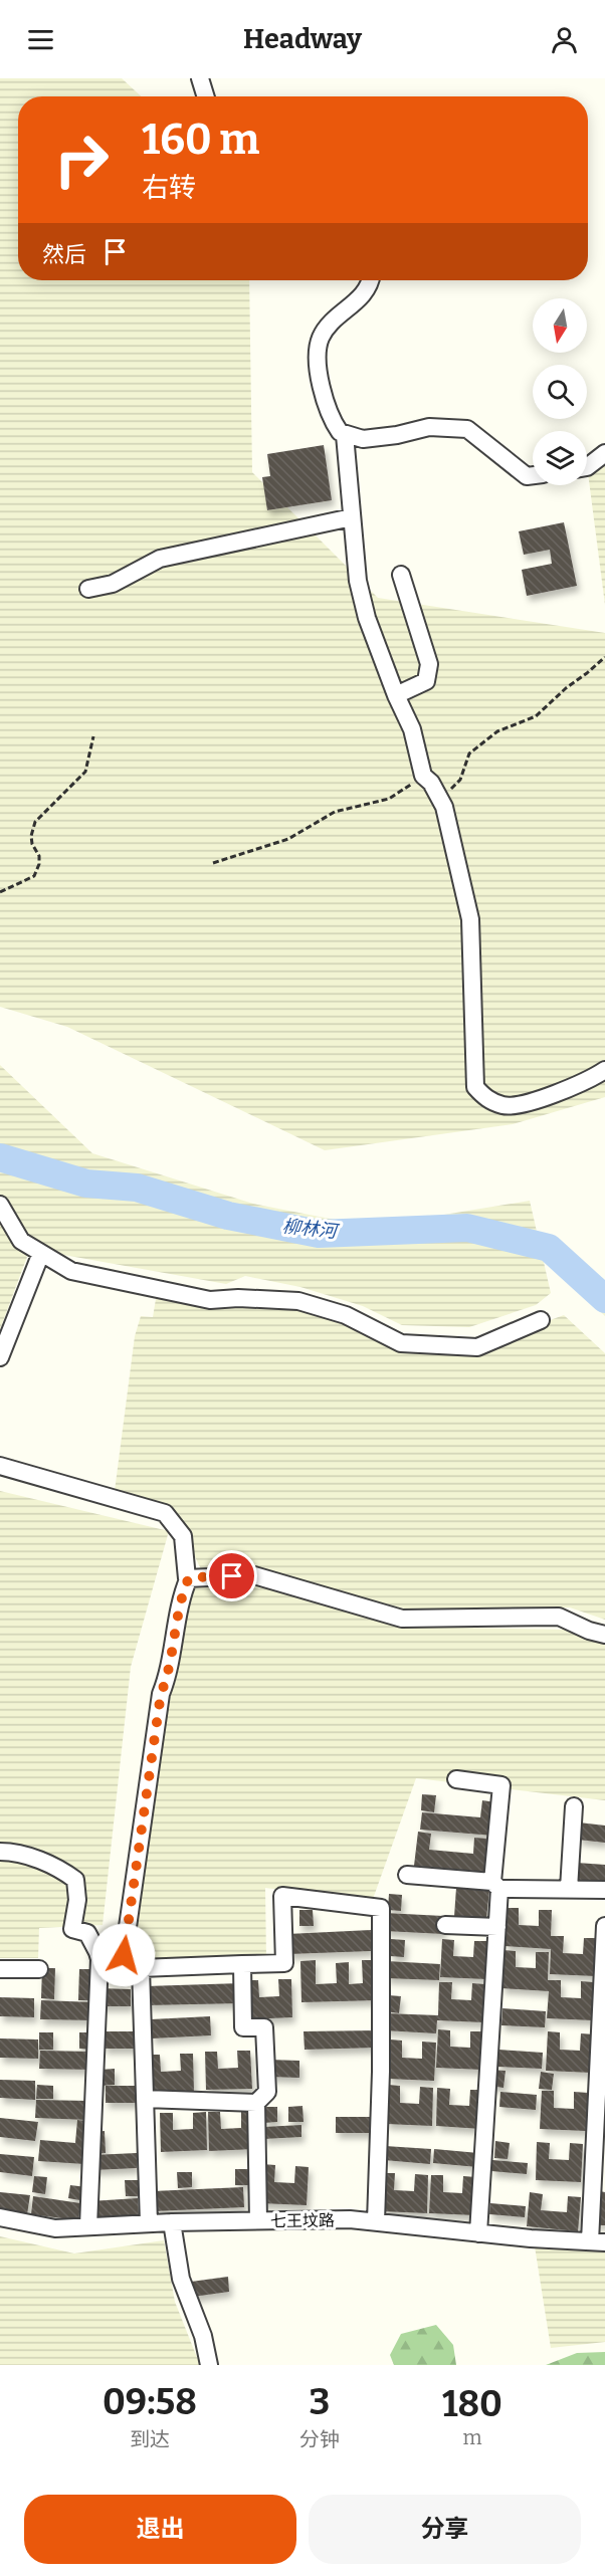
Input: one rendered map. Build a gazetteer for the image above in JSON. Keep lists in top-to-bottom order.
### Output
{
  "streets": {
    "street": ["七王坟路"]
  },
  "water": ["柳林河"],
  "north": "bottom",
  "page": {
    "header": "Headway",
    "turn": ["160 m", "右转"],
    "then": "然后",
    "eta": [
      "09:58",
      "到达",
      "3",
      "分钟",
      "180",
      "m"
    ],
    "buttons": ["退出", "分享"]
  }
}
